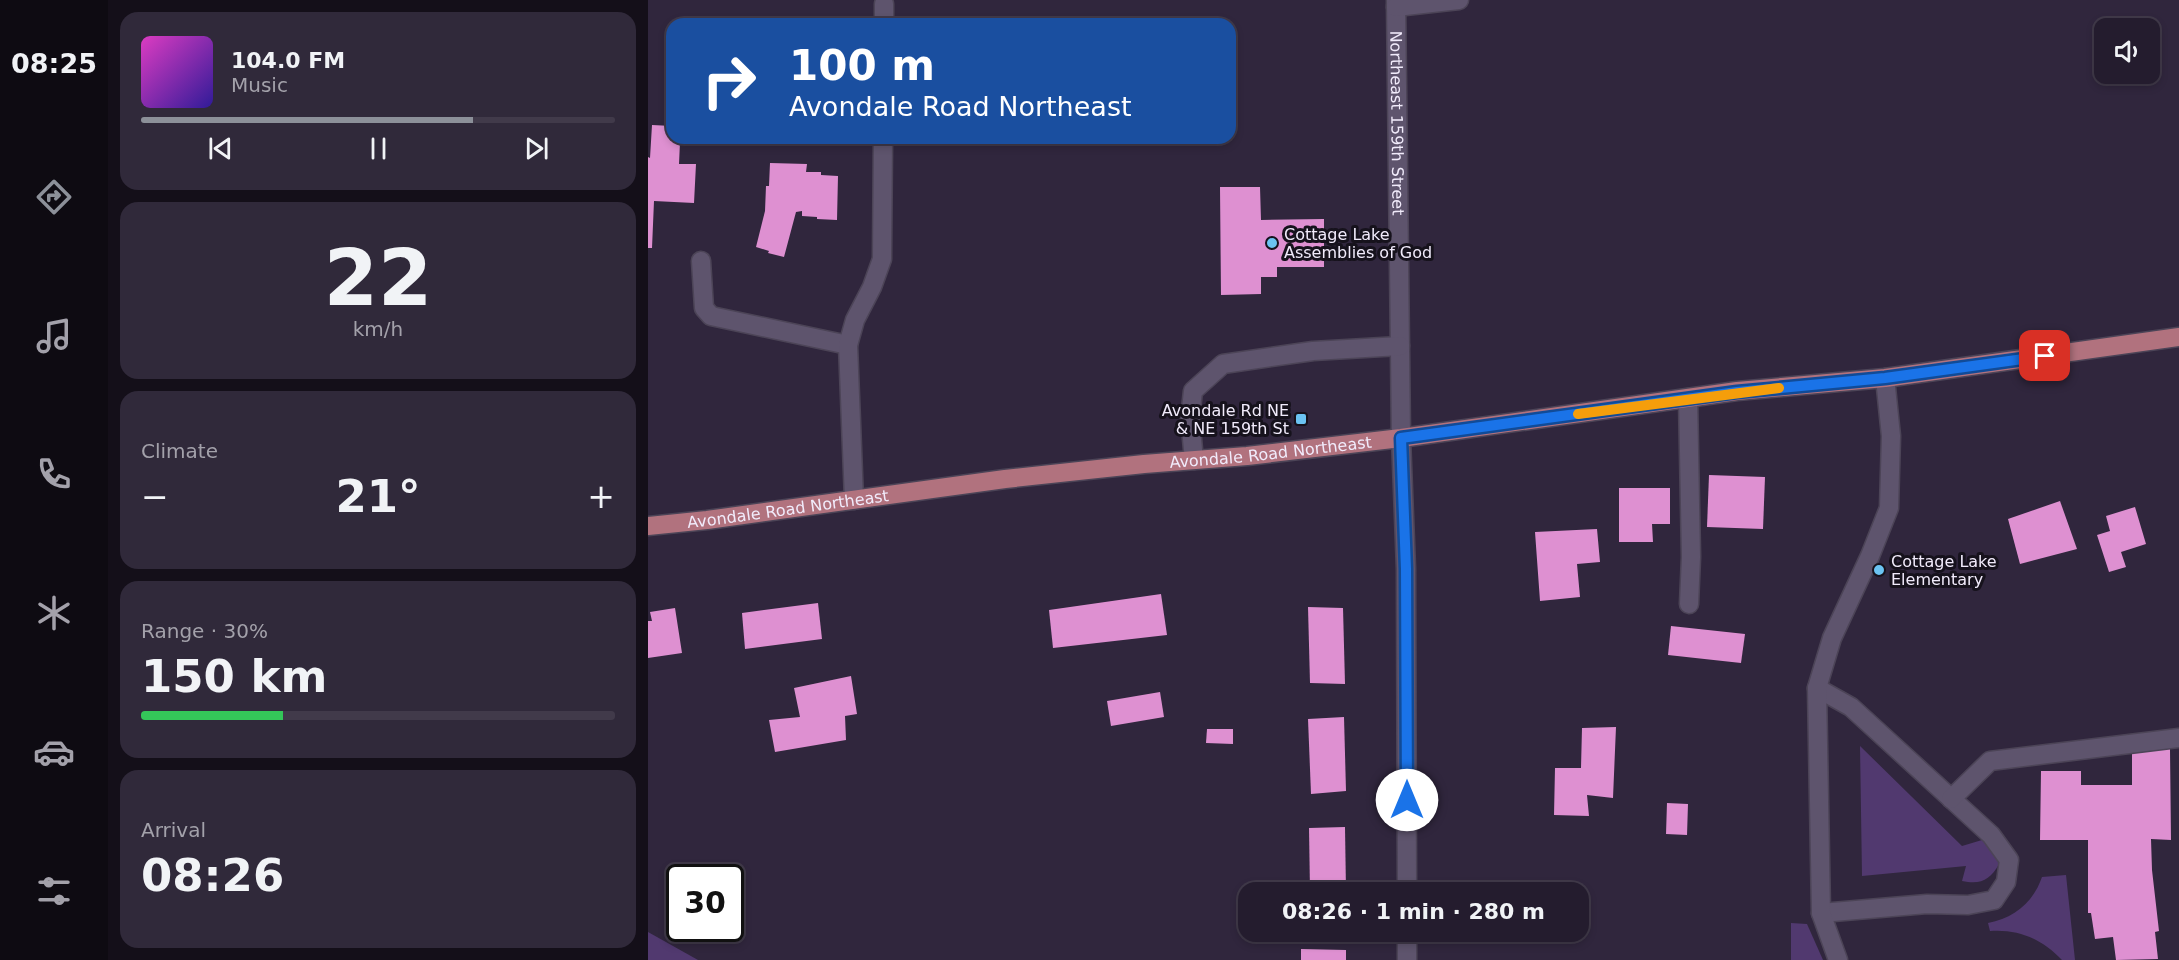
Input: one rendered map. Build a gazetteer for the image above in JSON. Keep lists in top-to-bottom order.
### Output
{
  "streets": {
    "main road": ["Avondale Road Northeast"],
    "street": ["Northeast 159th Street"]
  },
  "crossings": [
    ["Northeast 159th Street", "Avondale Road Northeast"]
  ],
  "places": {
    "other": ["Cottage Lake Assemblies of God", "Cottage Lake Elementary"],
    "transit": ["Avondale Rd NE & NE 159th St"]
  },
  "page": {
    "tabs": "08:25",
    "turn": ["100 m", "Avondale Road Northeast"],
    "song": ["104.0 FM", "Music"],
    "tile": [
      ["22", "km/h"],
      "Climate",
      ["Range · 30%", "150 km"],
      ["Arrival", "08:26"]
    ],
    "heat": ["−", "21°", "+"],
    "limit": "30",
    "trip": "08:26 · 1 min · 280 m"
  }
}
